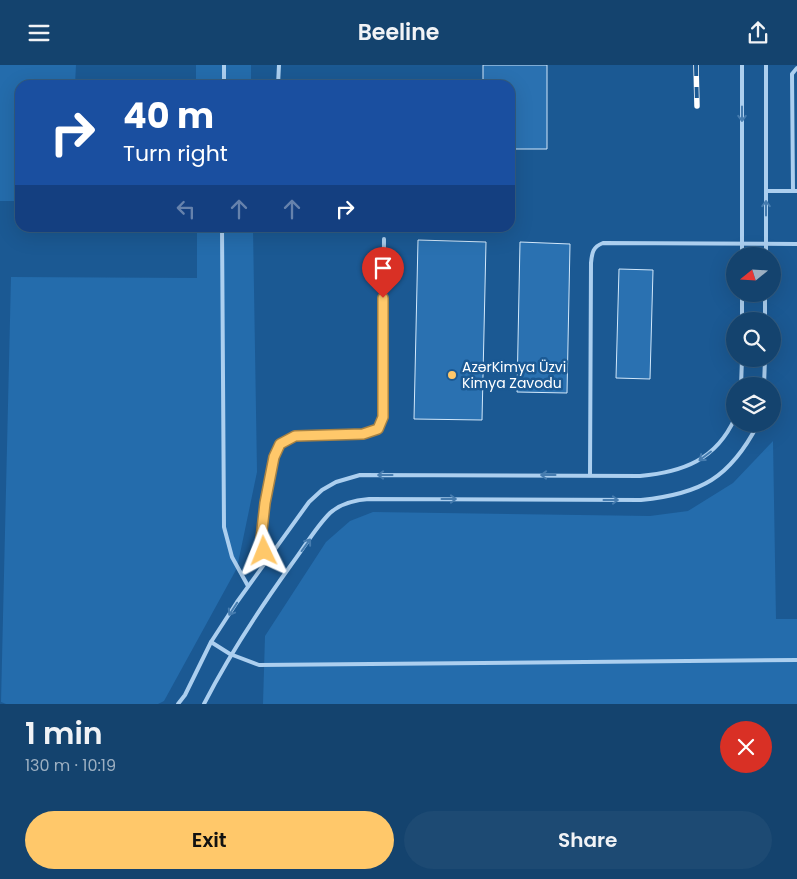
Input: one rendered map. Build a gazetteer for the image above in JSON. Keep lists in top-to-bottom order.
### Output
{
  "places": ["AzərKimya Üzvi Kimya Zavodu"],
  "north": "left",
  "page": {
    "header": "Beeline",
    "turn": ["40 m", "Turn right"],
    "heading": ["1 min", "130 m · 10:19"],
    "buttons": ["Exit", "Share"]
  }
}
